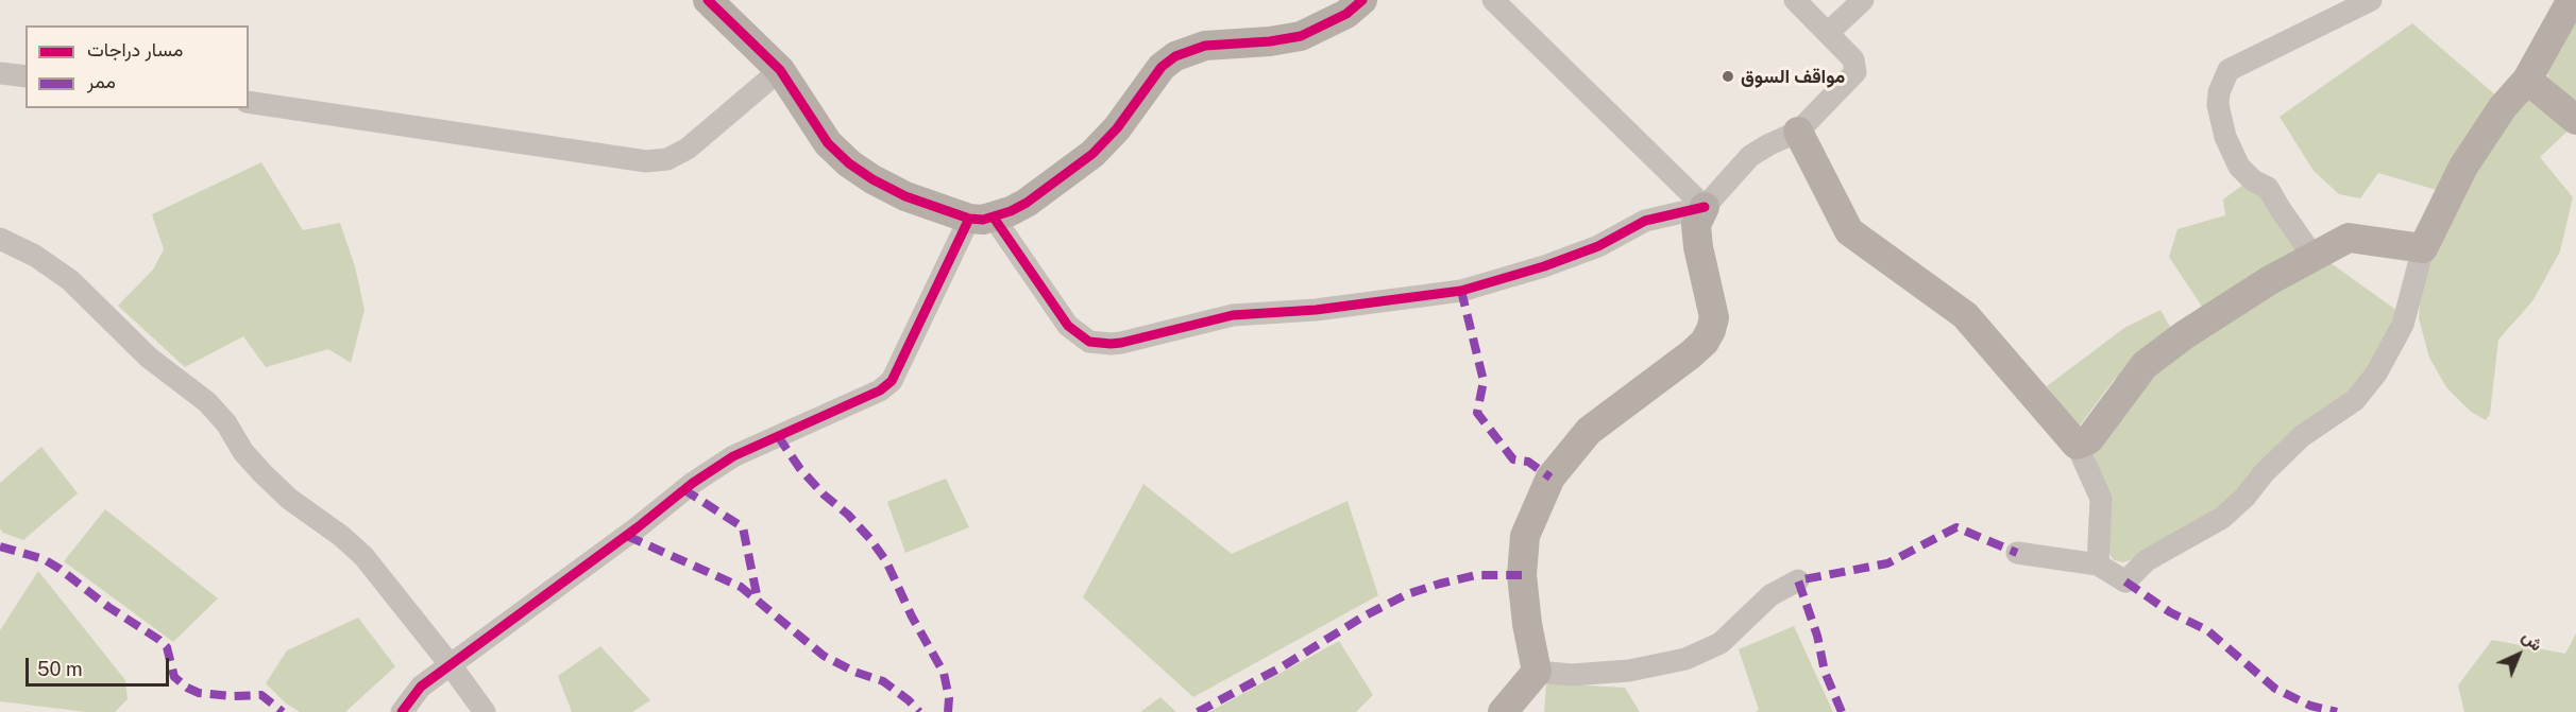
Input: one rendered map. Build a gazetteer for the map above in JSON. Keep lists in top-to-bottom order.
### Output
{
  "places": ["مواقف السوق"],
  "legend": ["مسار دراجات", "ممر"],
  "scale_bar": "50 m",
  "north": "top right"
}
